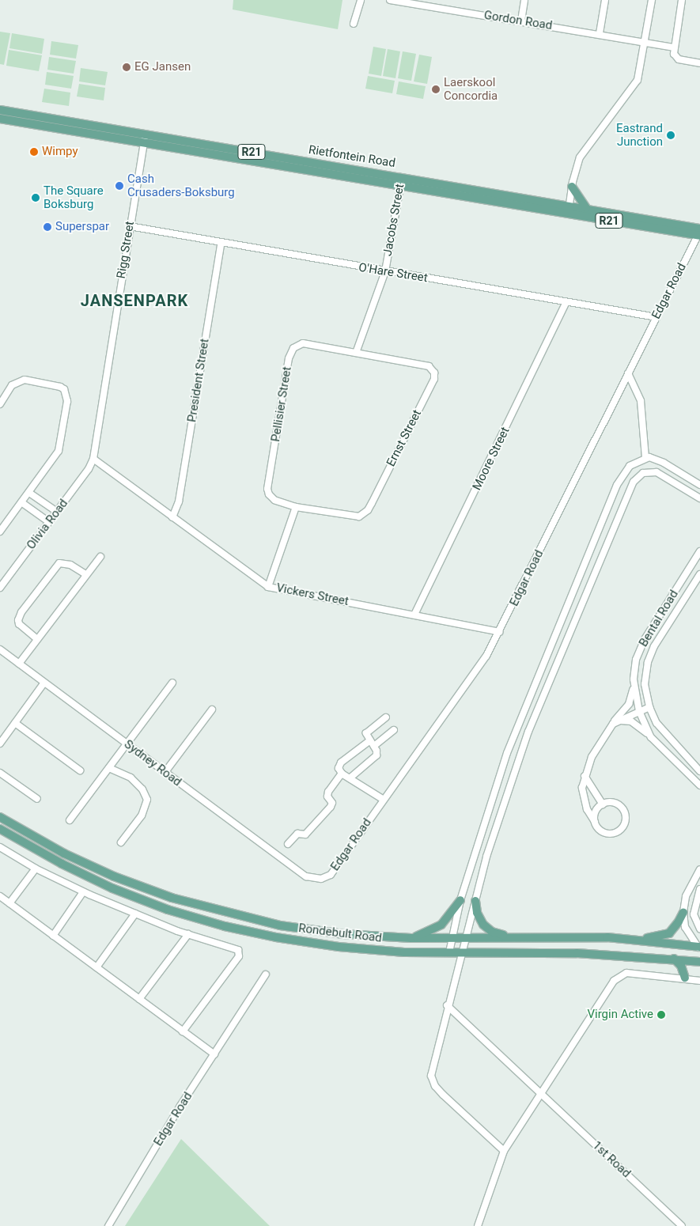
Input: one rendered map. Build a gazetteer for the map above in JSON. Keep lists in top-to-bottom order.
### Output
{
  "streets": {
    "main road": ["R21", "Rietfontein Road", "Rondebult Road"],
    "street": [
      "Gordon Road",
      "Jacobs Street",
      "Rigg Street",
      "O'Hare Street",
      "Edgar Road",
      "President Street",
      "Pellisier Street",
      "Ernst Street",
      "Moore Street",
      "Olivia Road",
      "Vickers Street",
      "Bental Road",
      "Sydney Road",
      "1st Road"
    ]
  },
  "crossings": [
    ["Rietfontein Road", "Jacobs Street"],
    ["Rietfontein Road", "Rigg Street"],
    ["Rietfontein Road", "Edgar Road"],
    ["Jacobs Street", "O'Hare Street"],
    ["Jacobs Street", "Pellisier Street"],
    ["Jacobs Street", "Ernst Street"],
    ["Rigg Street", "O'Hare Street"],
    ["Rigg Street", "Olivia Road"],
    ["Rigg Street", "Vickers Street"],
    ["O'Hare Street", "Edgar Road"],
    ["O'Hare Street", "President Street"],
    ["O'Hare Street", "Moore Street"],
    ["Edgar Road", "Vickers Street"],
    ["Edgar Road", "Sydney Road"],
    ["President Street", "Vickers Street"],
    ["Pellisier Street", "Ernst Street"],
    ["Moore Street", "Vickers Street"],
    ["Olivia Road", "Vickers Street"]
  ],
  "districts": ["JANSENPARK"],
  "places": [
    "EG Jansen",
    "Laerskool Concordia",
    "Eastrand Junction",
    "Wimpy",
    "Cash Crusaders-Boksburg",
    "The Square Boksburg",
    "Superspar",
    "Virgin Active"
  ]
}
